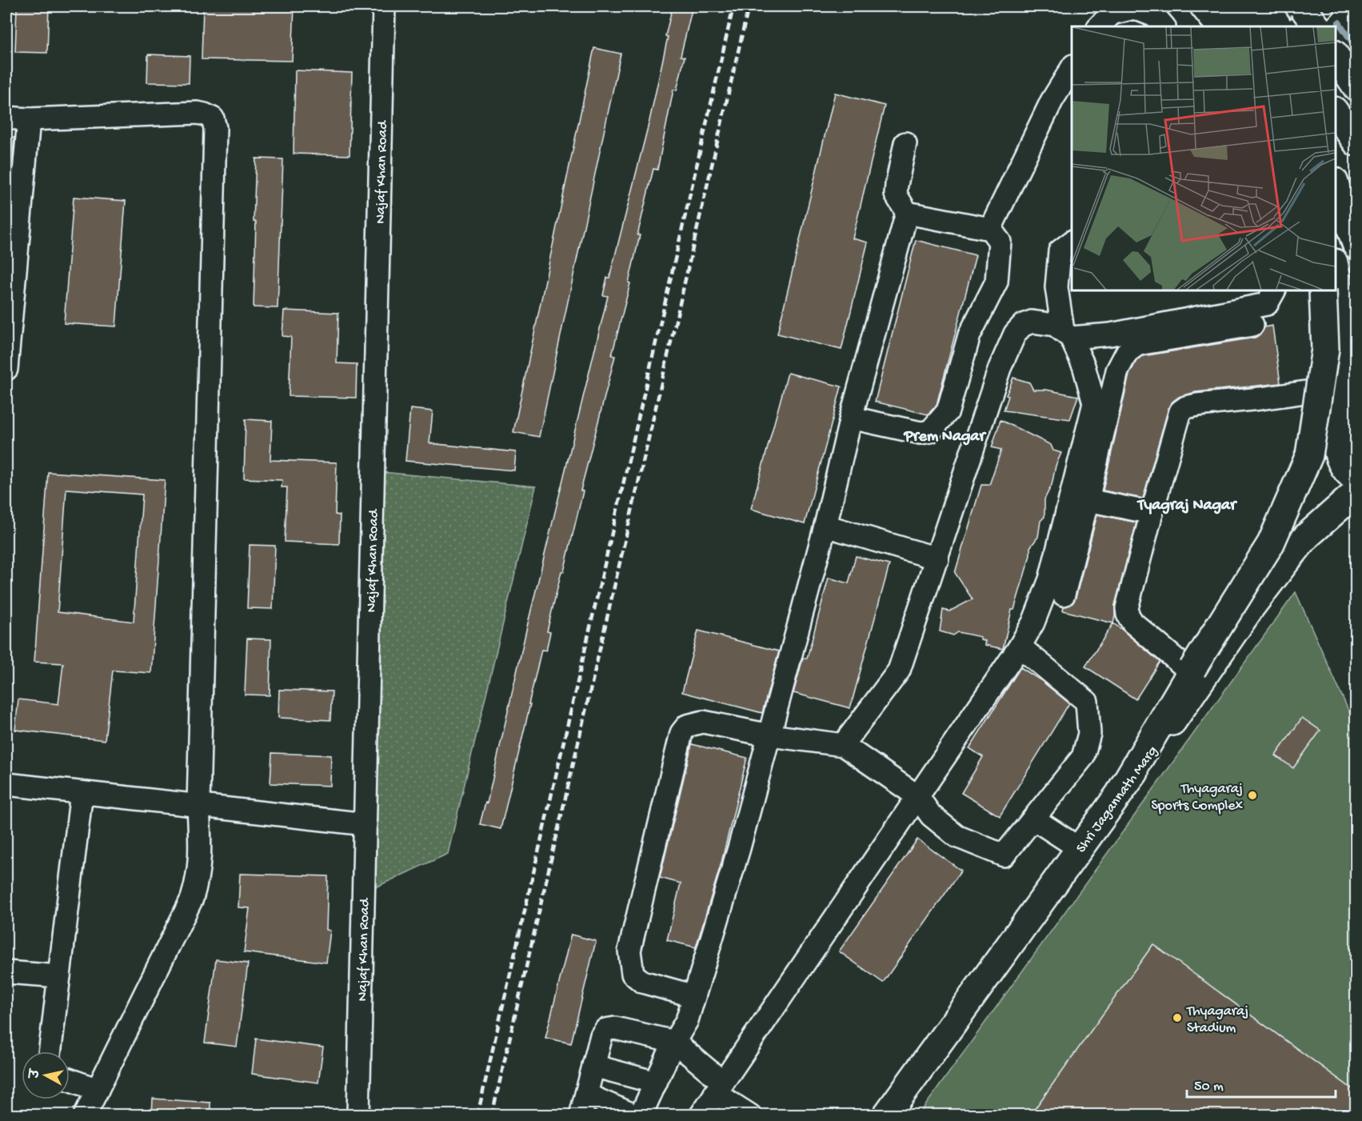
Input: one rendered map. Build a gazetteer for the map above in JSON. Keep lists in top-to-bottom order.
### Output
{
  "streets": {
    "main road": ["Shri Jagannath Marg"],
    "street": ["Najaf Khan Road"]
  },
  "districts": ["Prem Nagar", "Tyagraj Nagar"],
  "places": ["Thyagaraj Sports Complex", "Thyagaraj Stadium"],
  "scale_bar": "50 m",
  "north": "left"
}
